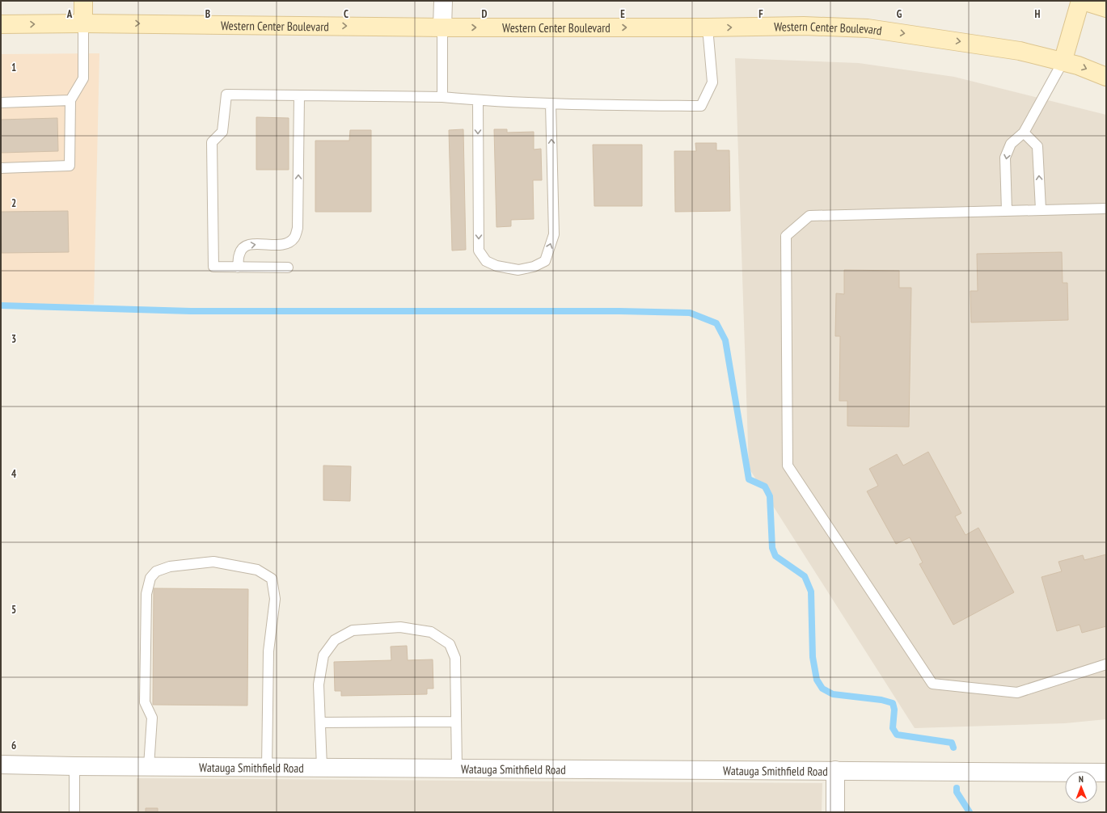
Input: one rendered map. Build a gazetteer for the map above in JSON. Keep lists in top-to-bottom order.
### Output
{
  "streets": {
    "main road": ["Western Center Boulevard"],
    "street": ["Watauga Smithfield Road"]
  },
  "one_way": ["Western Center Boulevard"],
  "north": "top",
  "grid": {
    "columns": [
      "A",
      "B",
      "C",
      "D",
      "E",
      "F",
      "G",
      "H"
    ],
    "rows": [
      "1",
      "2",
      "3",
      "4",
      "5",
      "6"
    ]
  }
}
